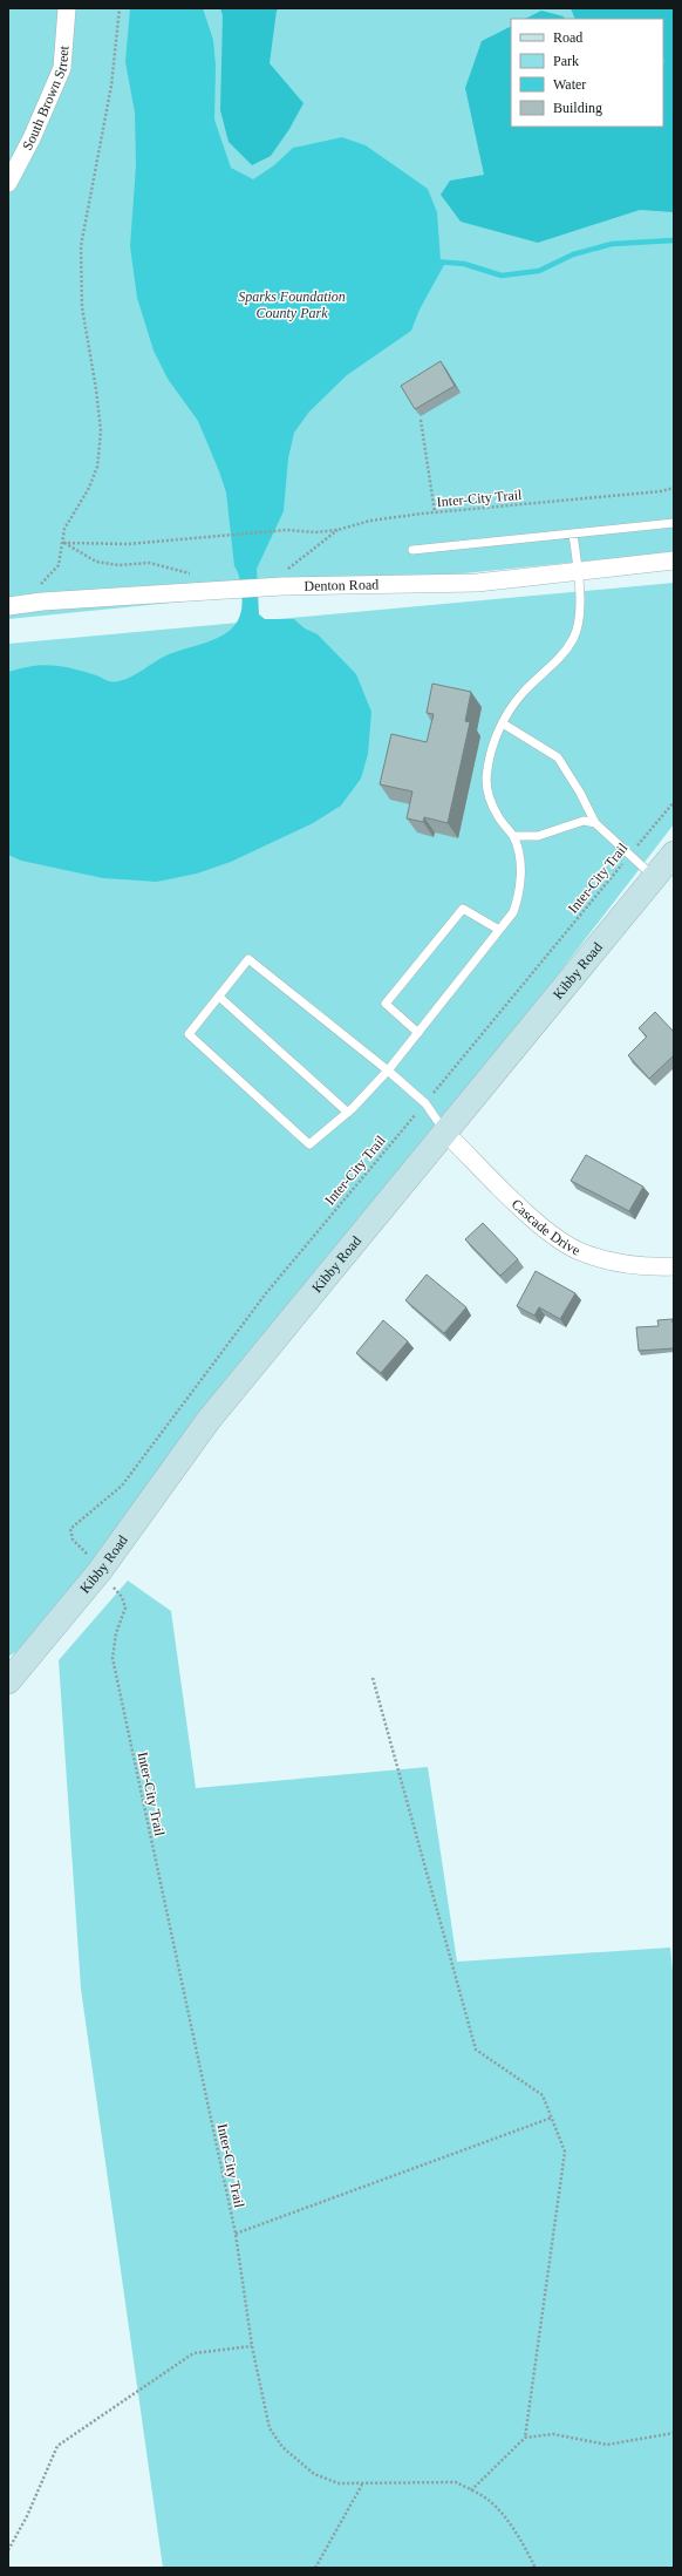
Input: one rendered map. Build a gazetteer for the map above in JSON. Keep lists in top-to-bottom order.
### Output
{
  "streets": {
    "main road": ["Kibby Road"],
    "street": ["South Brown Street", "Denton Road", "Cascade Drive"],
    "path": ["Inter-City Trail"]
  },
  "crossings": [
    ["Kibby Road", "Cascade Drive"]
  ],
  "parks": ["Sparks Foundation County Park"],
  "legend": [
    "Road",
    "Park",
    "Water",
    "Building"
  ]
}
